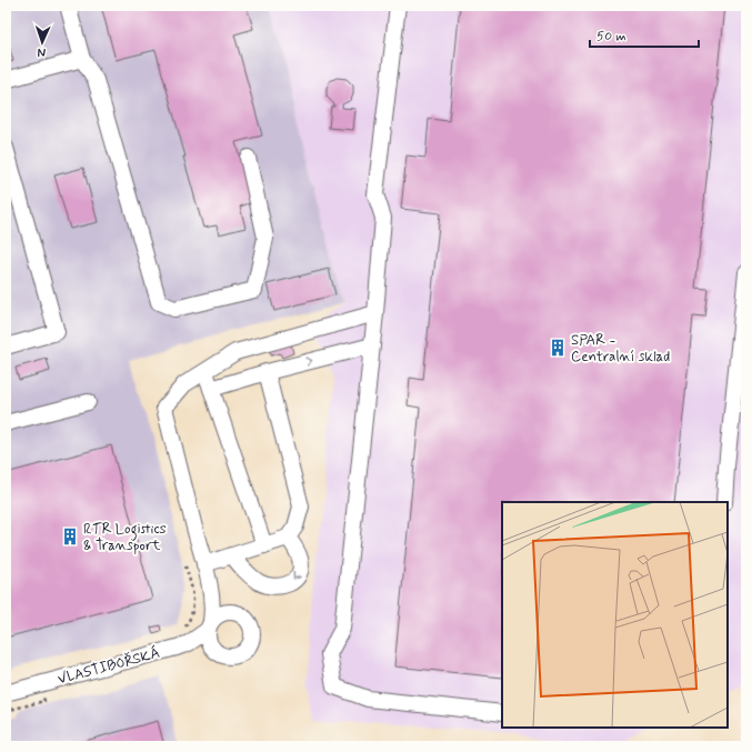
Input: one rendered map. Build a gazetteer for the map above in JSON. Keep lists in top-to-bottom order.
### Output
{
  "streets": {
    "street": ["VLASTIBOŘSKÁ"]
  },
  "places": {
    "building": ["SPAR - Centralní sklad", "RTR Logistics & Transport"]
  },
  "scale_bar": "50 m",
  "north": "bottom"
}
